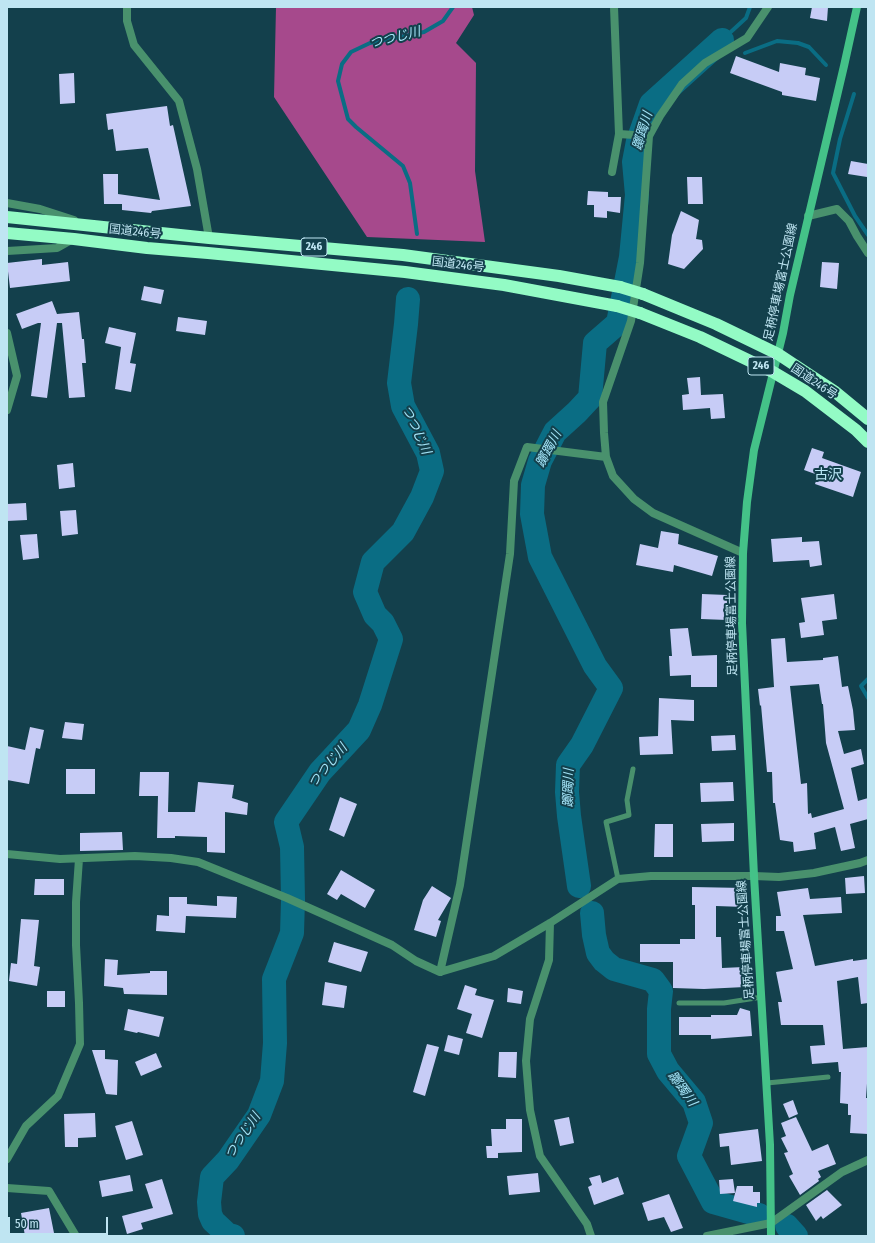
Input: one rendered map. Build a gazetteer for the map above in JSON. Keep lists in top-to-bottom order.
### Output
{
  "streets": {
    "highway": ["国道246号", "246"],
    "main road": ["足柄停車場富士公園線"]
  },
  "crossings": [
    ["国道246号", "足柄停車場富士公園線"]
  ],
  "districts": ["古沢"],
  "water": ["つつじ川", "躑躅川"],
  "scale_bar": "50 m"
}
